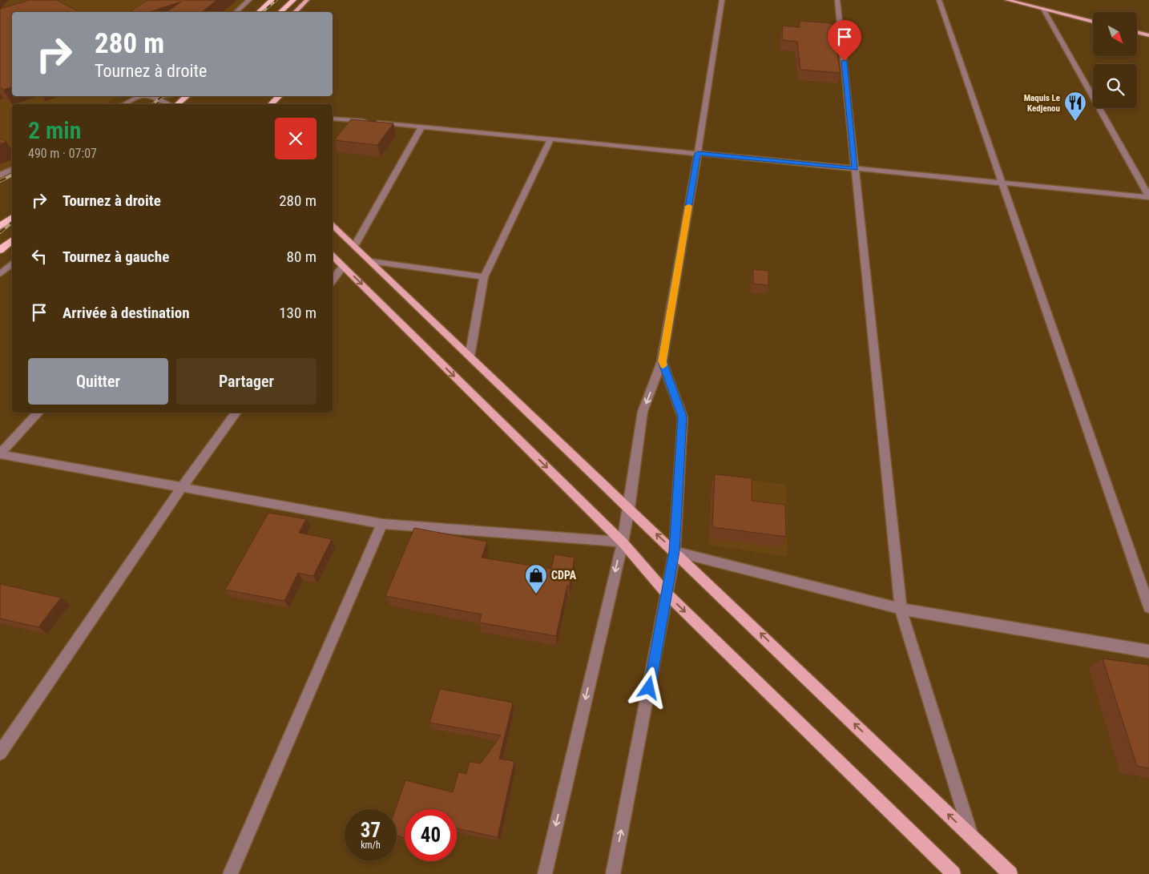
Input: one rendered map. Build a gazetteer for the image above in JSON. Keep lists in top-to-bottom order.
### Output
{
  "places": {
    "restaurant": ["Maquis Le Kedjenou"],
    "shop": ["CDPA"]
  },
  "north": "bottom right",
  "page": {
    "turn": ["280 m", "Tournez à droite"],
    "heading": ["2 min", "490 m · 07:07"],
    "list": [
      {
        "name": "Tournez à droite",
        "value": "280 m"
      },
      {
        "name": "Tournez à gauche",
        "value": "80 m"
      },
      {
        "name": "Arrivée à destination",
        "value": "130 m"
      }
    ],
    "buttons": ["Quitter", "Partager"],
    "speed": "37 km/h",
    "limit": "40"
  }
}
